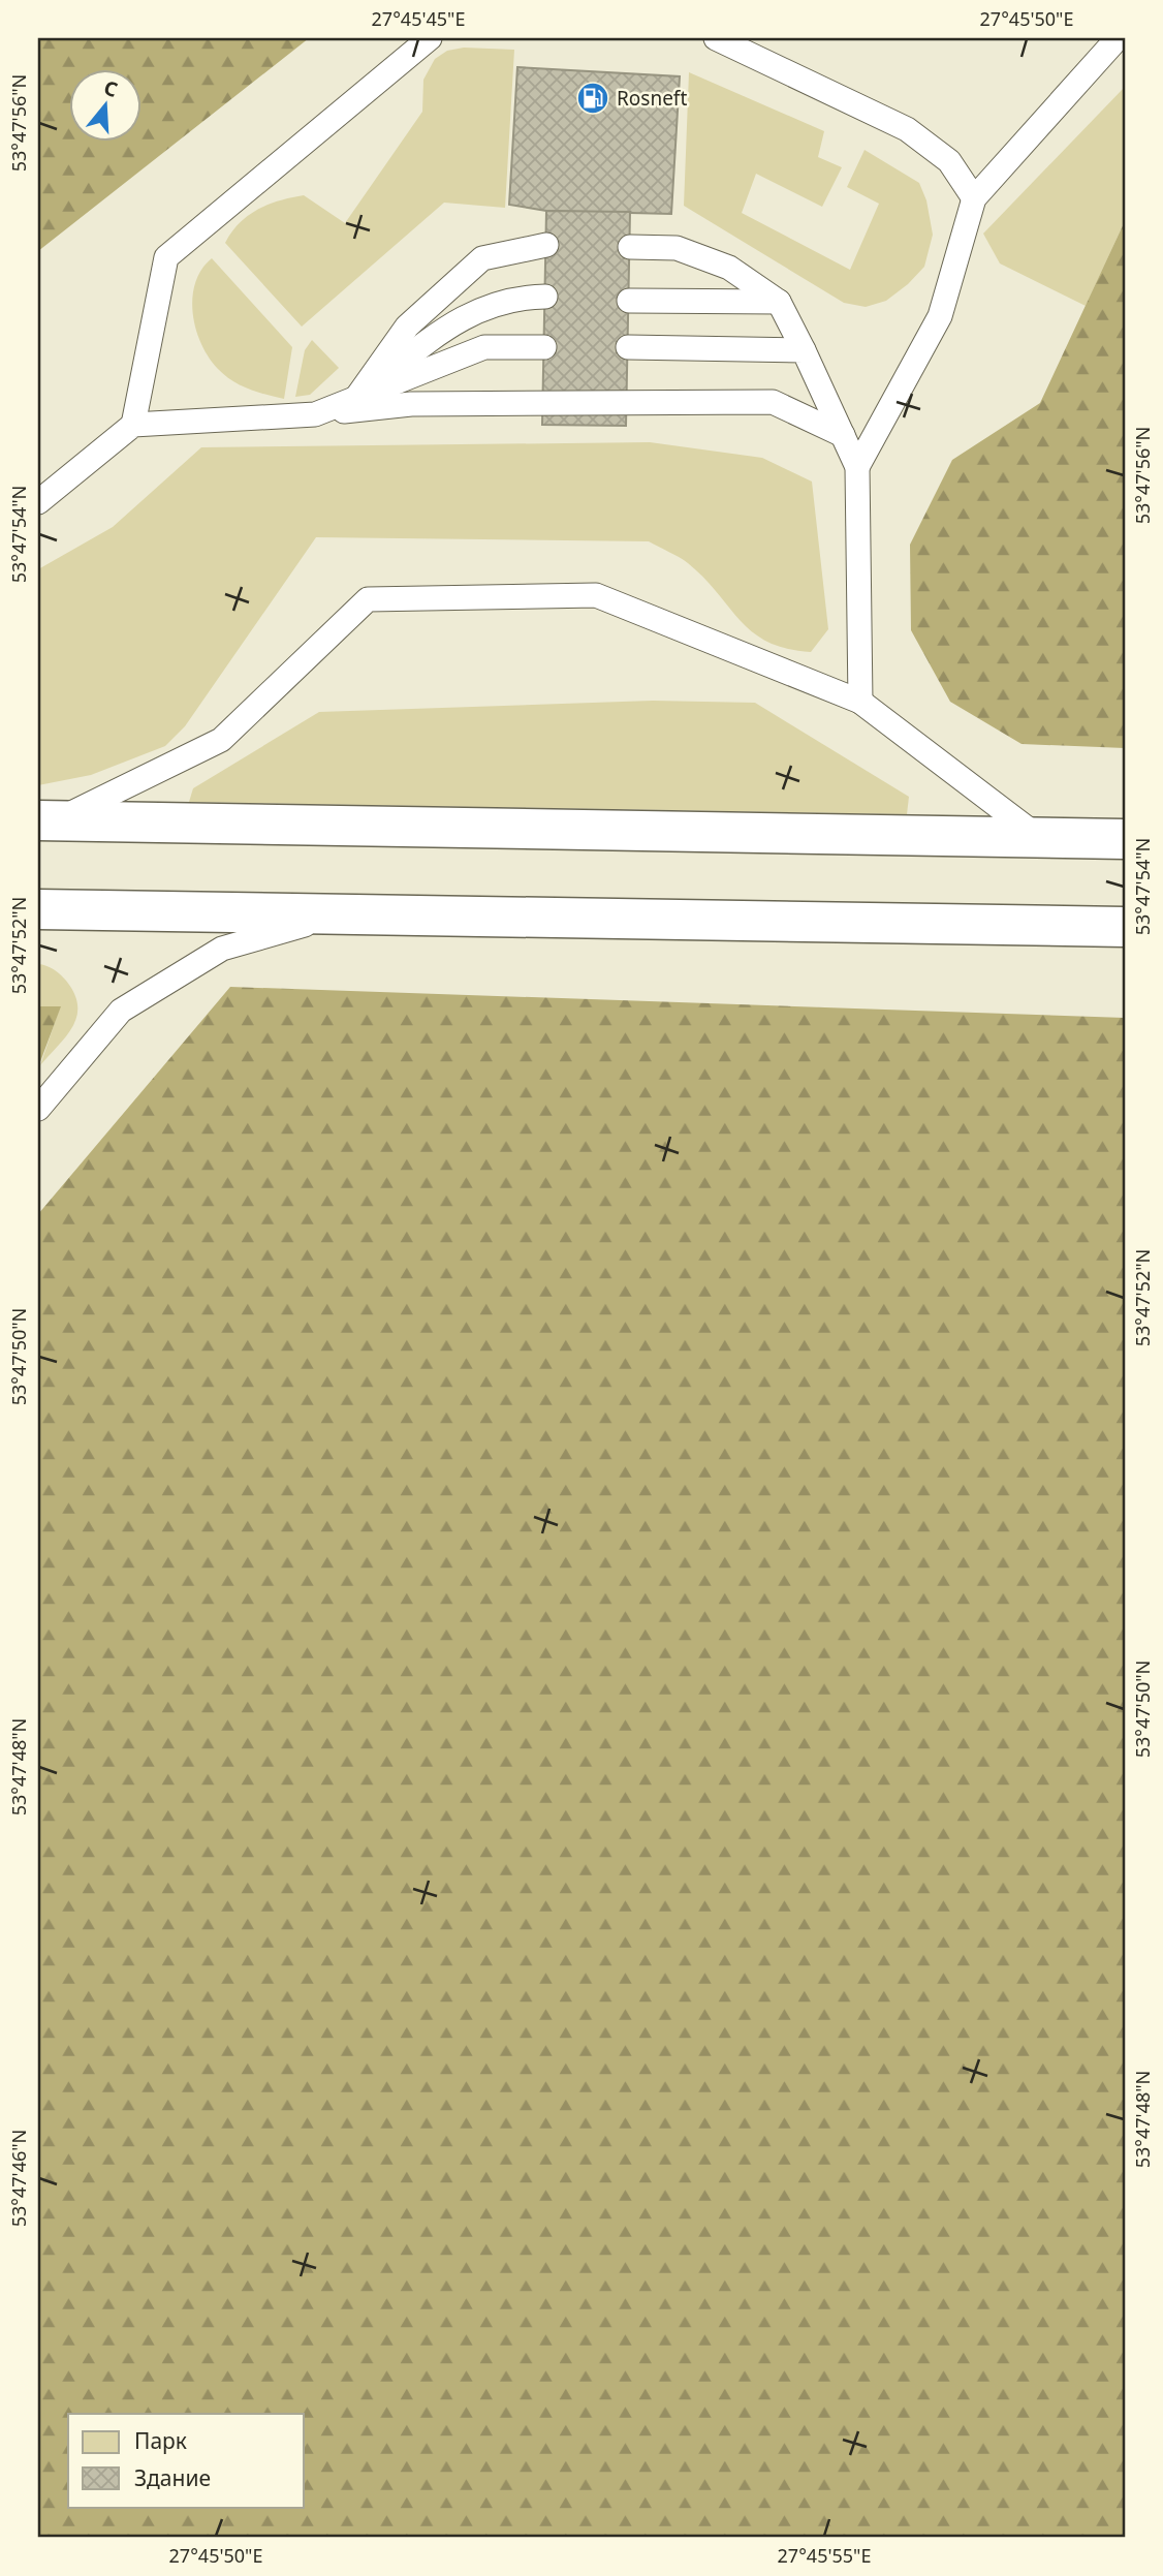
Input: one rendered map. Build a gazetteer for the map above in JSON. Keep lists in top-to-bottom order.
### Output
{
  "places": {
    "fuel station": ["Rosneft"]
  },
  "legend": ["Парк", "Здание"],
  "north": "top",
  "coordinates": [
    "27°45'45\"E",
    "27°45'50\"E",
    "53°47'56\"N",
    "53°47'54\"N",
    "53°47'52\"N",
    "53°47'50\"N",
    "53°47'48\"N",
    "53°47'46\"N",
    "27°45'55\"E"
  ]
}
